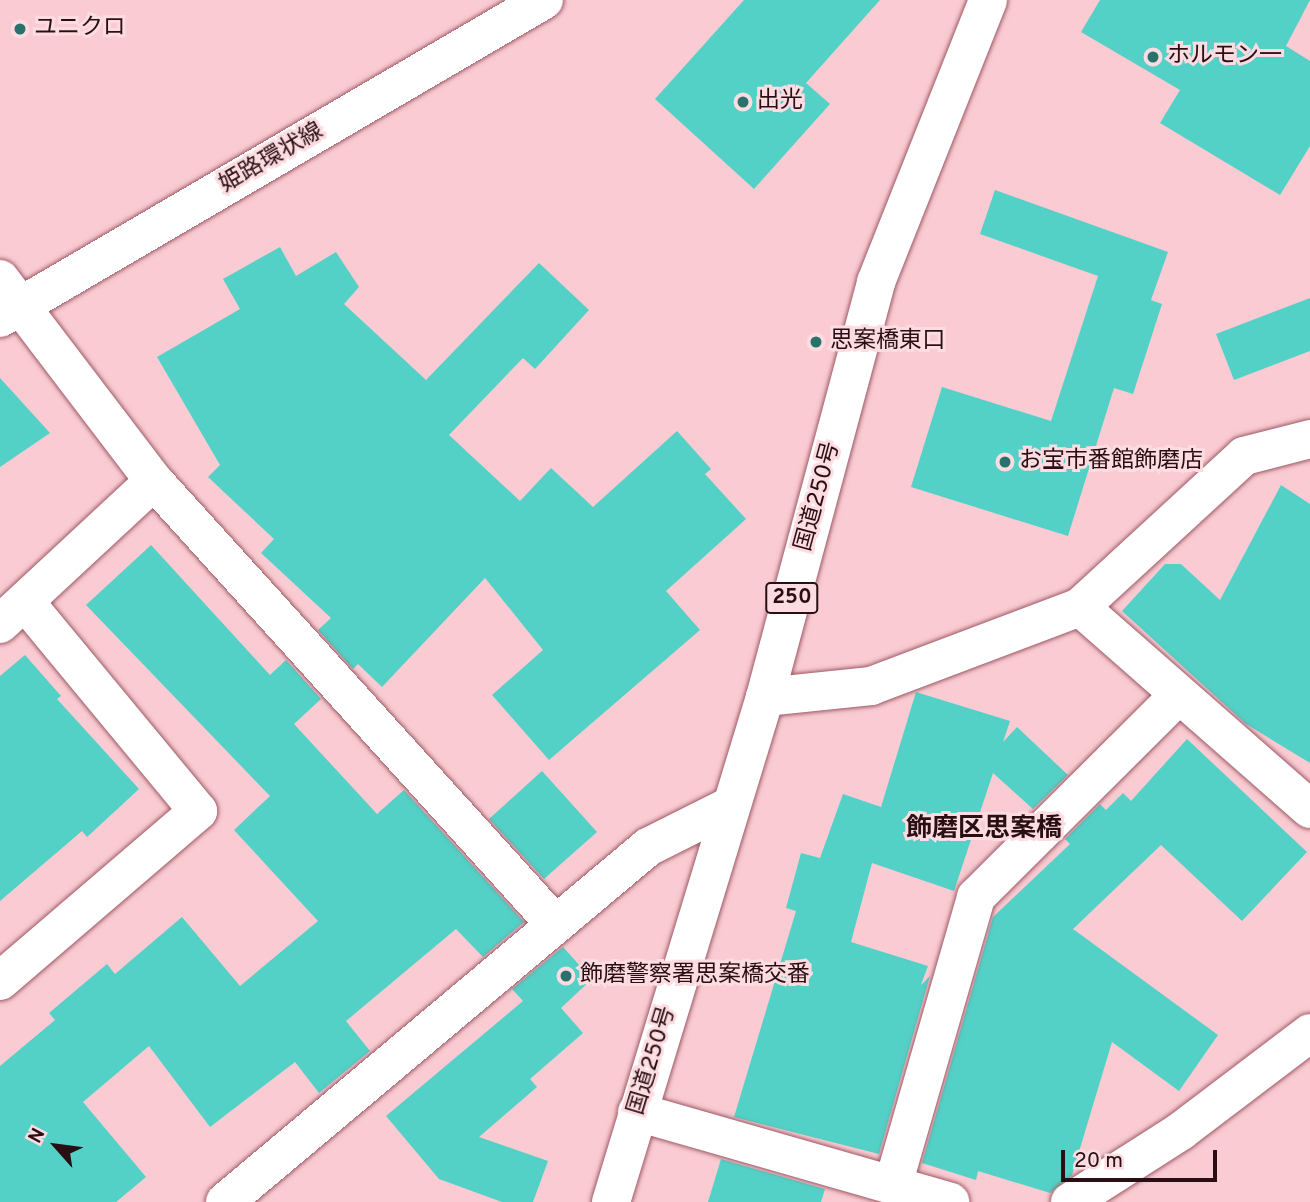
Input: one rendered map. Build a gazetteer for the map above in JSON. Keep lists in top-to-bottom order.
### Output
{
  "streets": {
    "main road": ["姫路環状線", "国道250号", "250"]
  },
  "districts": ["飾磨区思案橋"],
  "places": [
    "ユニクロ",
    "ホルモン一",
    "出光",
    "思案橋東口",
    "お宝市番館飾磨店",
    "飾磨警察署思案橋交番"
  ],
  "scale_bar": "20 m",
  "north": "top left"
}
